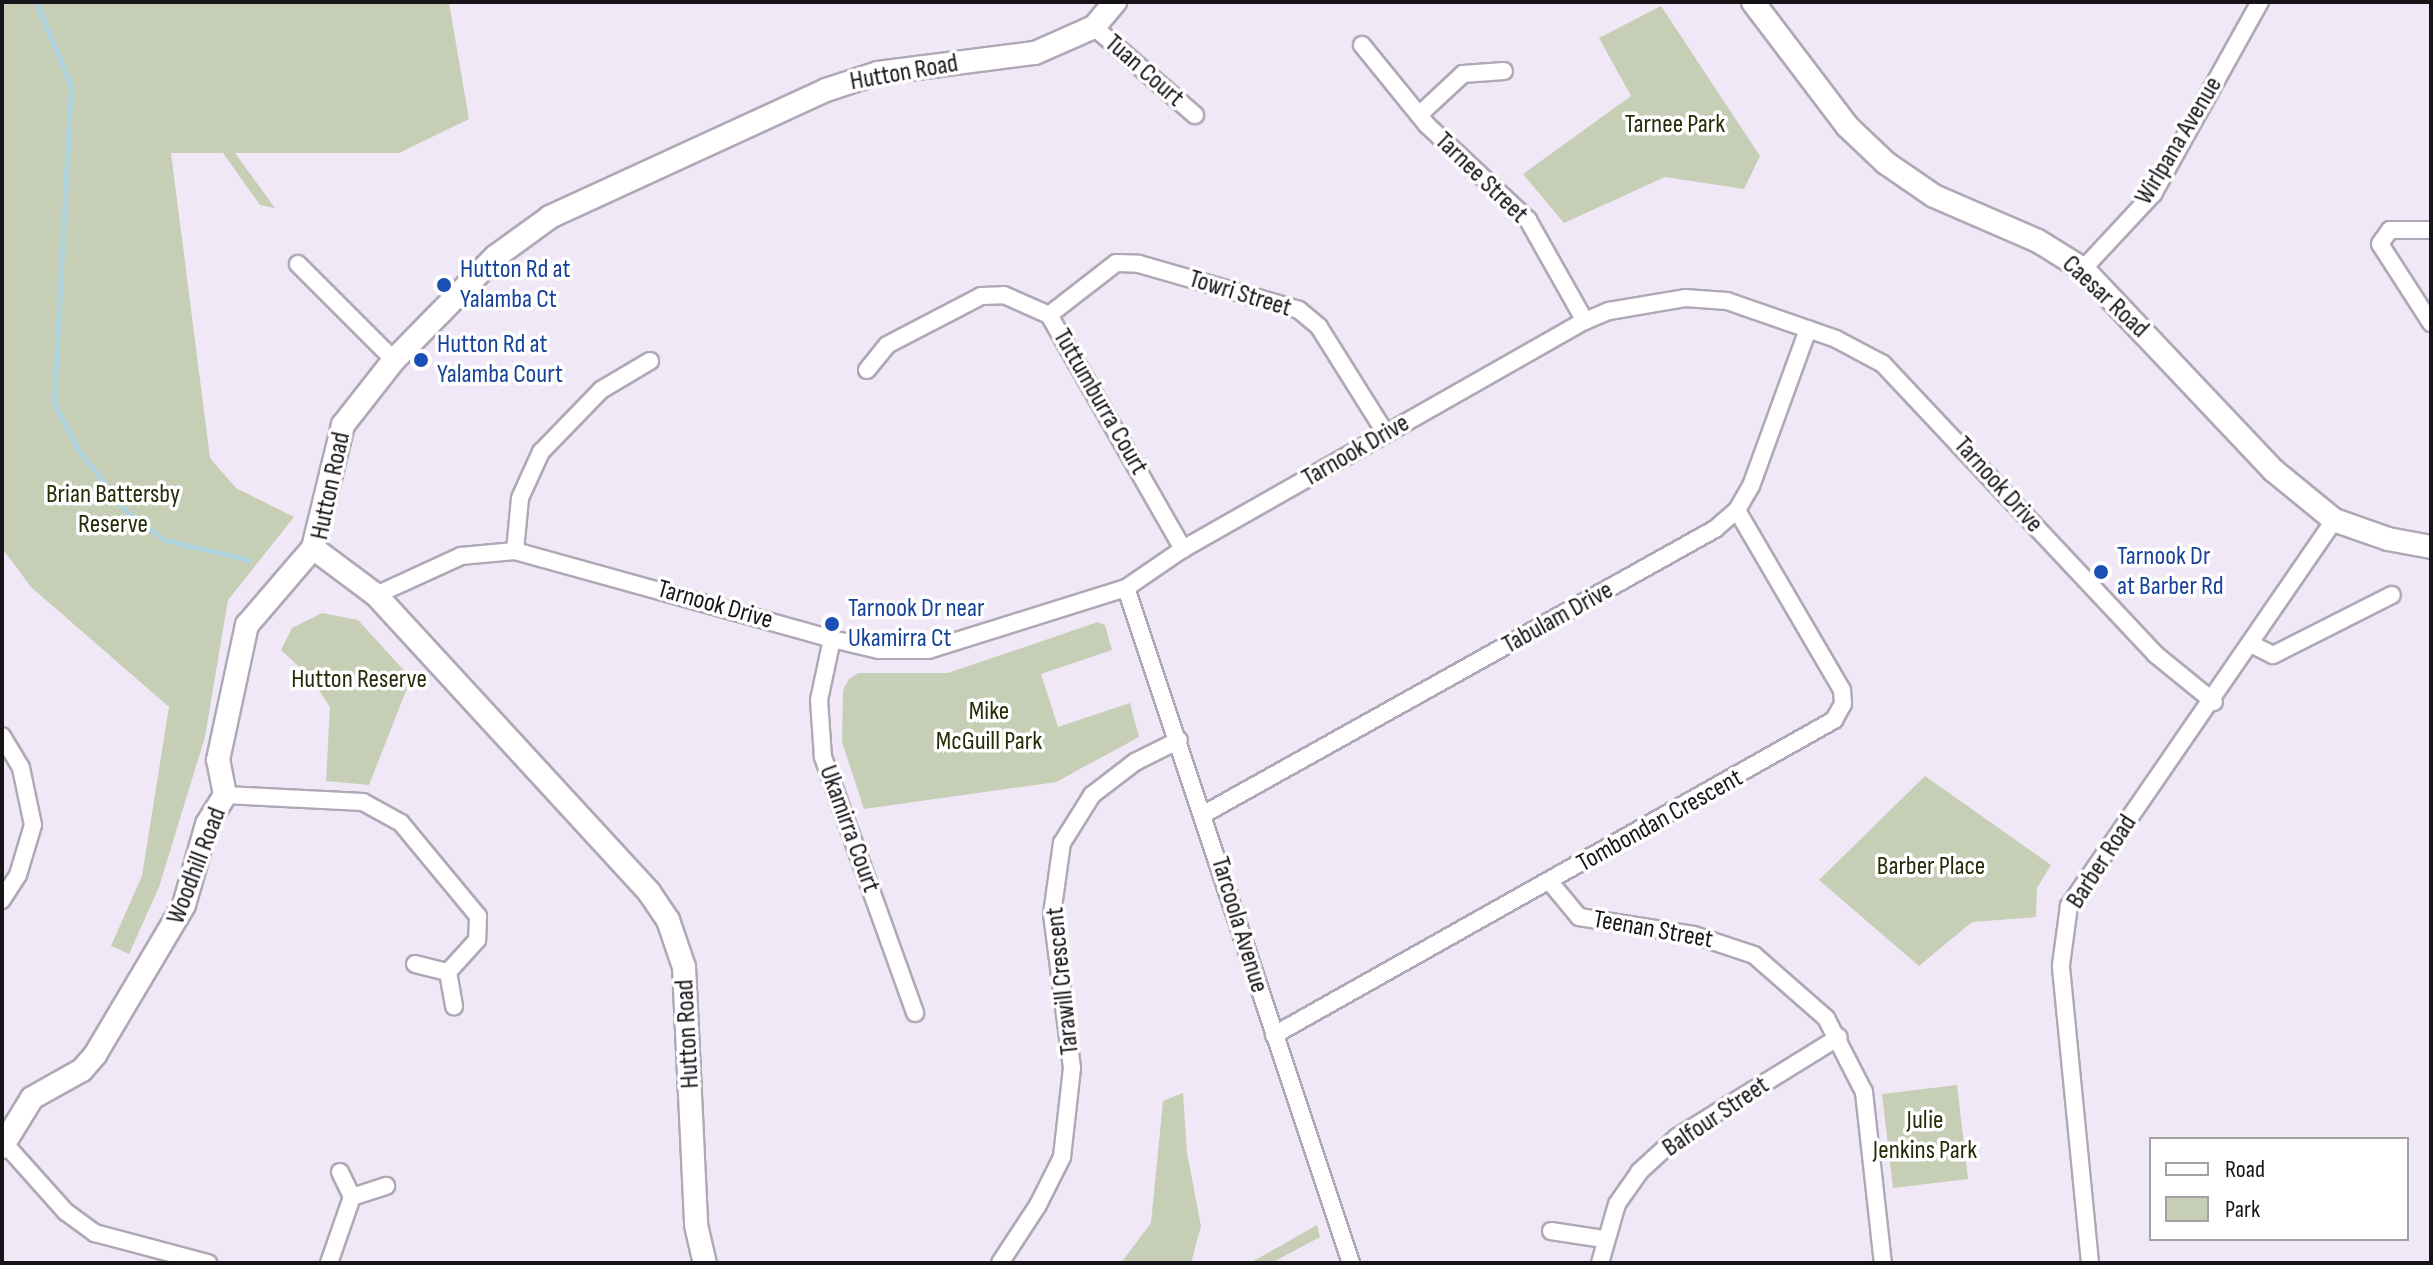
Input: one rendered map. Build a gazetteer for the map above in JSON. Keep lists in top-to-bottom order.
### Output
{
  "streets": {
    "street": [
      "Tuan Court",
      "Hutton Road",
      "Wirlpana Avenue",
      "Tarnee Street",
      "Towri Street",
      "Caesar Road",
      "Tuttumburra Court",
      "Tarnook Drive",
      "Tabulam Drive",
      "Tombondan Crescent",
      "Ukamirra Court",
      "Barber Road",
      "Woodhill Road",
      "Tarcoola Avenue",
      "Teenan Street",
      "Tarawill Crescent",
      "Balfour Street"
    ]
  },
  "crossings": [
    ["Tuan Court", "Hutton Road"],
    ["Hutton Road", "Tarnook Drive"],
    ["Hutton Road", "Woodhill Road"],
    ["Wirlpana Avenue", "Caesar Road"],
    ["Tarnee Street", "Tarnook Drive"],
    ["Towri Street", "Tuttumburra Court"],
    ["Towri Street", "Tarnook Drive"],
    ["Caesar Road", "Barber Road"],
    ["Tuttumburra Court", "Tarnook Drive"],
    ["Tarnook Drive", "Ukamirra Court"],
    ["Tarnook Drive", "Barber Road"],
    ["Tarnook Drive", "Tarcoola Avenue"],
    ["Tabulam Drive", "Tombondan Crescent"],
    ["Tabulam Drive", "Tarcoola Avenue"],
    ["Tombondan Crescent", "Tarcoola Avenue"],
    ["Tombondan Crescent", "Teenan Street"],
    ["Tarcoola Avenue", "Tarawill Crescent"],
    ["Teenan Street", "Balfour Street"]
  ],
  "parks": [
    "Tarnee Park",
    "Brian Battersby Reserve",
    "Hutton Reserve",
    "Mike McGuill Park",
    "Barber Place",
    "Julie Jenkins Park"
  ],
  "places": [
    "Hutton Rd at Yalamba Ct",
    "Hutton Rd at Yalamba Court",
    "Tarnook Dr at Barber Rd",
    "Tarnook Dr near Ukamirra Ct"
  ],
  "legend": ["Road", "Park"]
}
